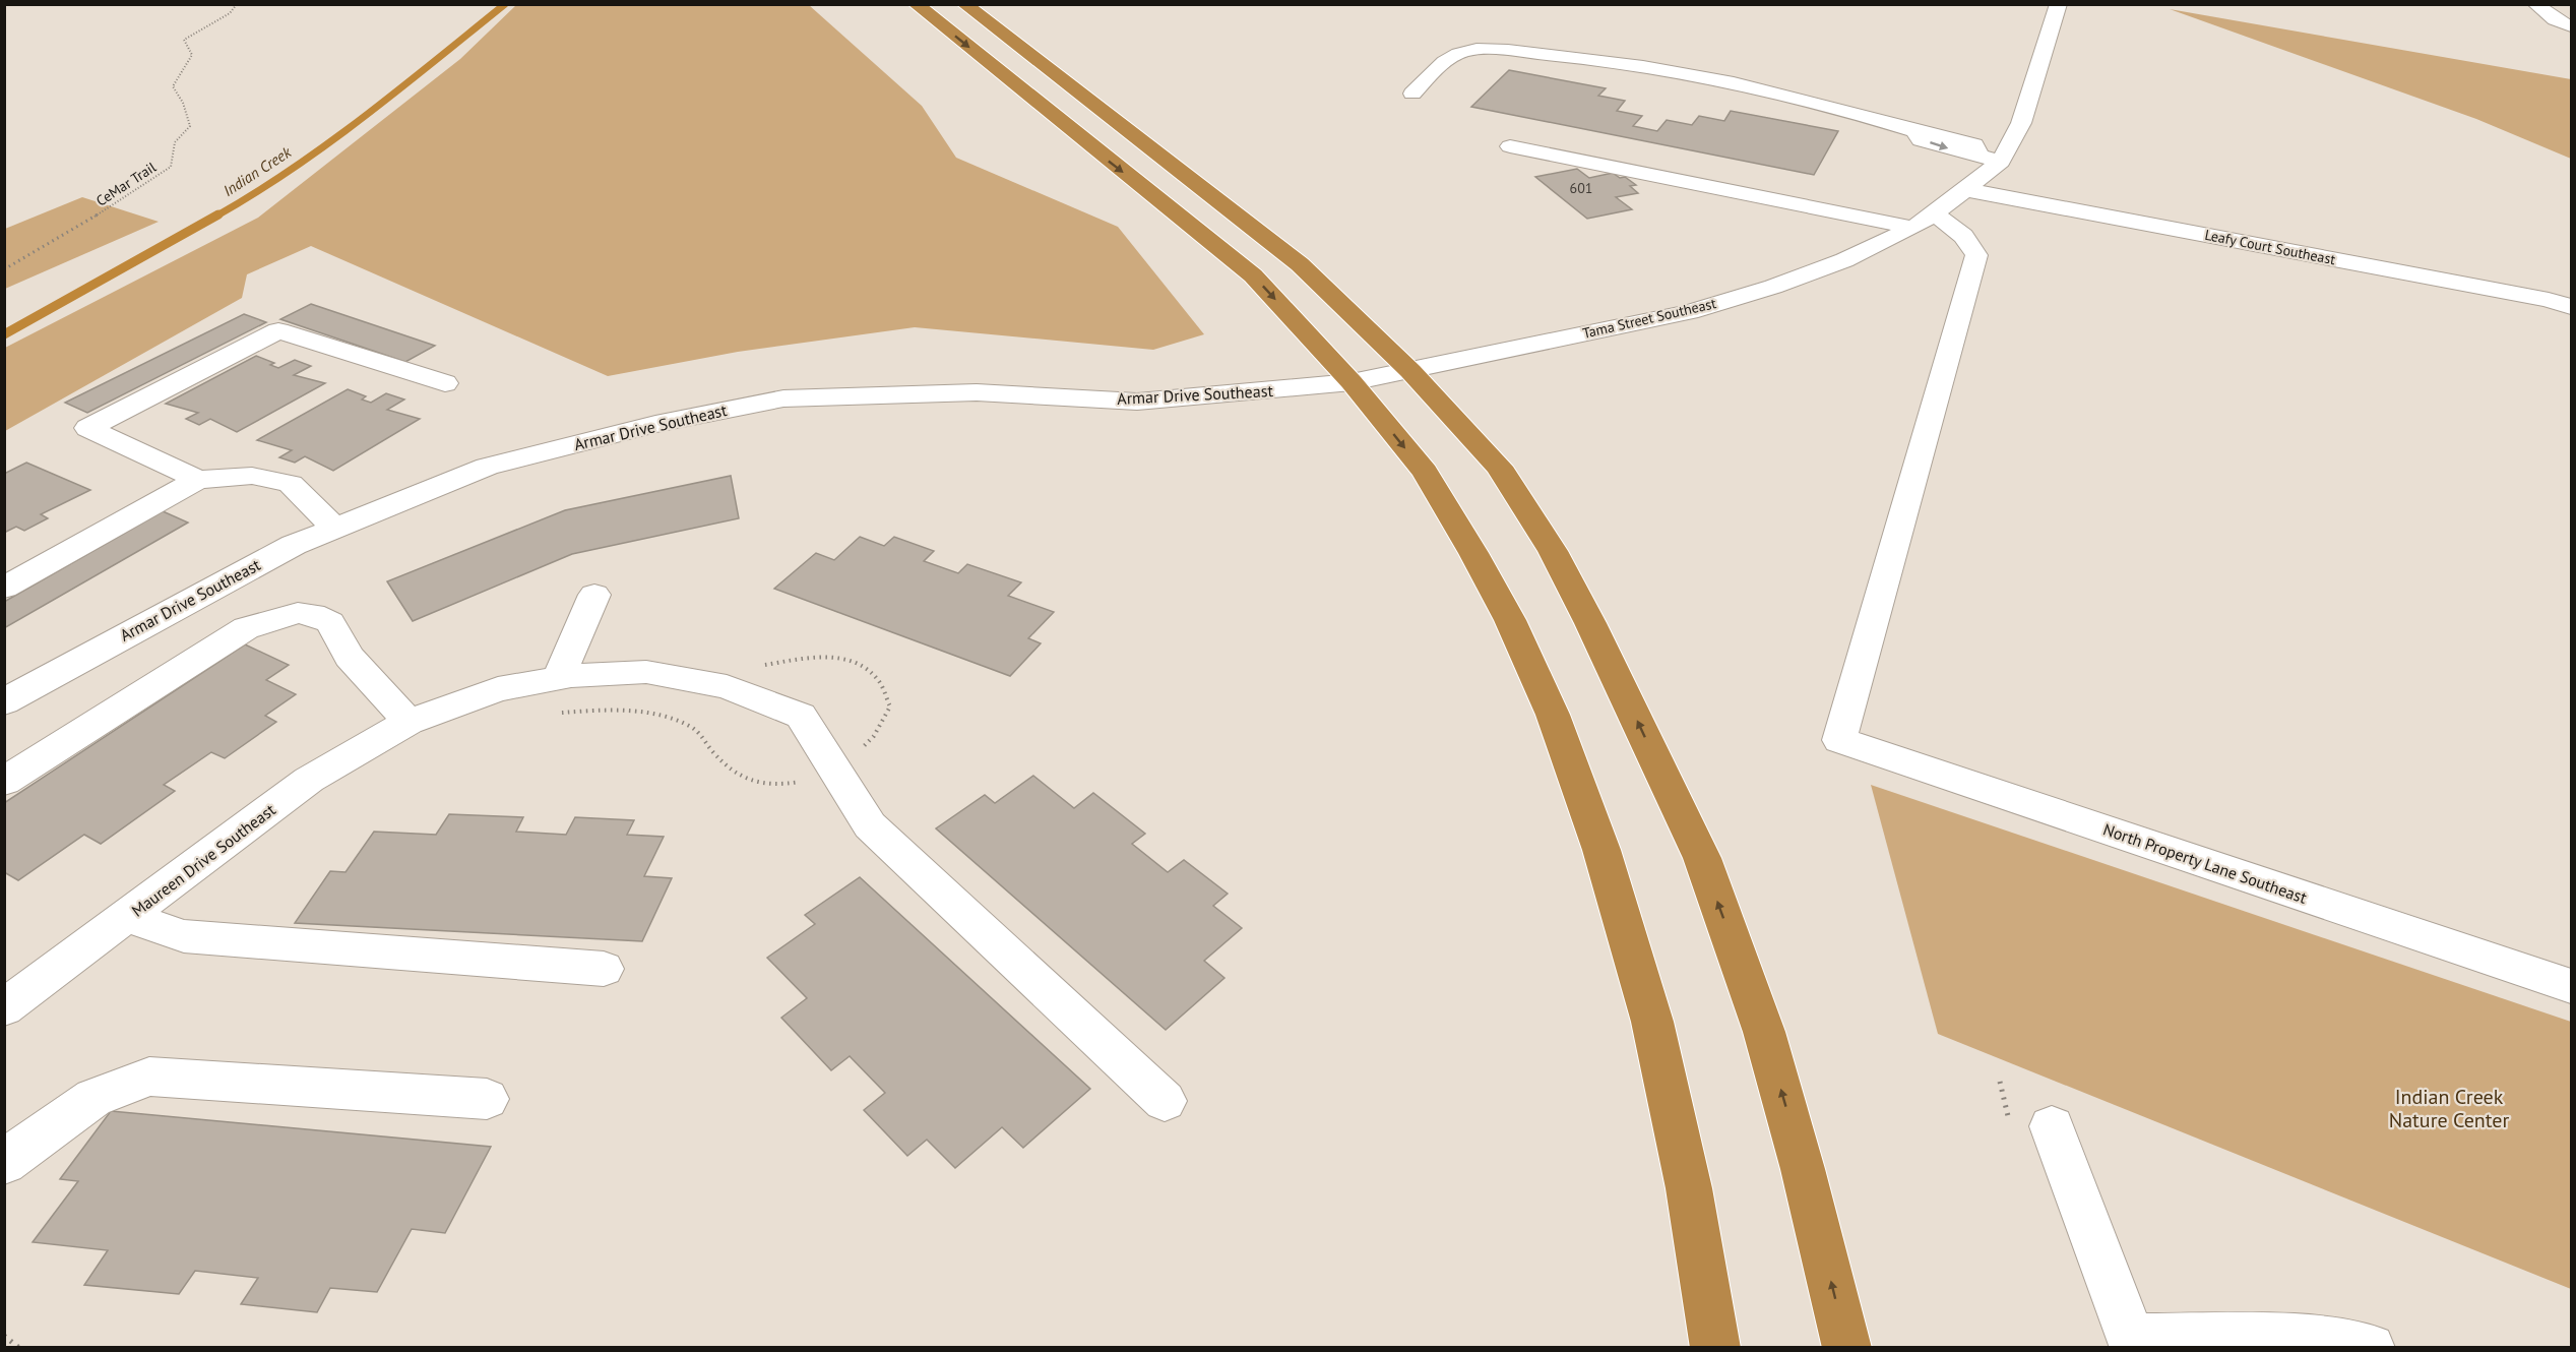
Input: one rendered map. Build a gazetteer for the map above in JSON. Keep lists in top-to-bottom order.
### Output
{
  "streets": {
    "street": [
      "Leafy Court Southeast",
      "Tama Street Southeast",
      "Armar Drive Southeast",
      "Maureen Drive Southeast",
      "North Property Lane Southeast"
    ],
    "path": ["CeMar Trail"]
  },
  "crossings": [
    ["Leafy Court Southeast", "Tama Street Southeast"],
    ["Tama Street Southeast", "Armar Drive Southeast"],
    ["Tama Street Southeast", "North Property Lane Southeast"]
  ],
  "water": ["Indian Creek"],
  "parks": ["Indian Creek Nature Center"],
  "house_numbers": ["601"]
}
